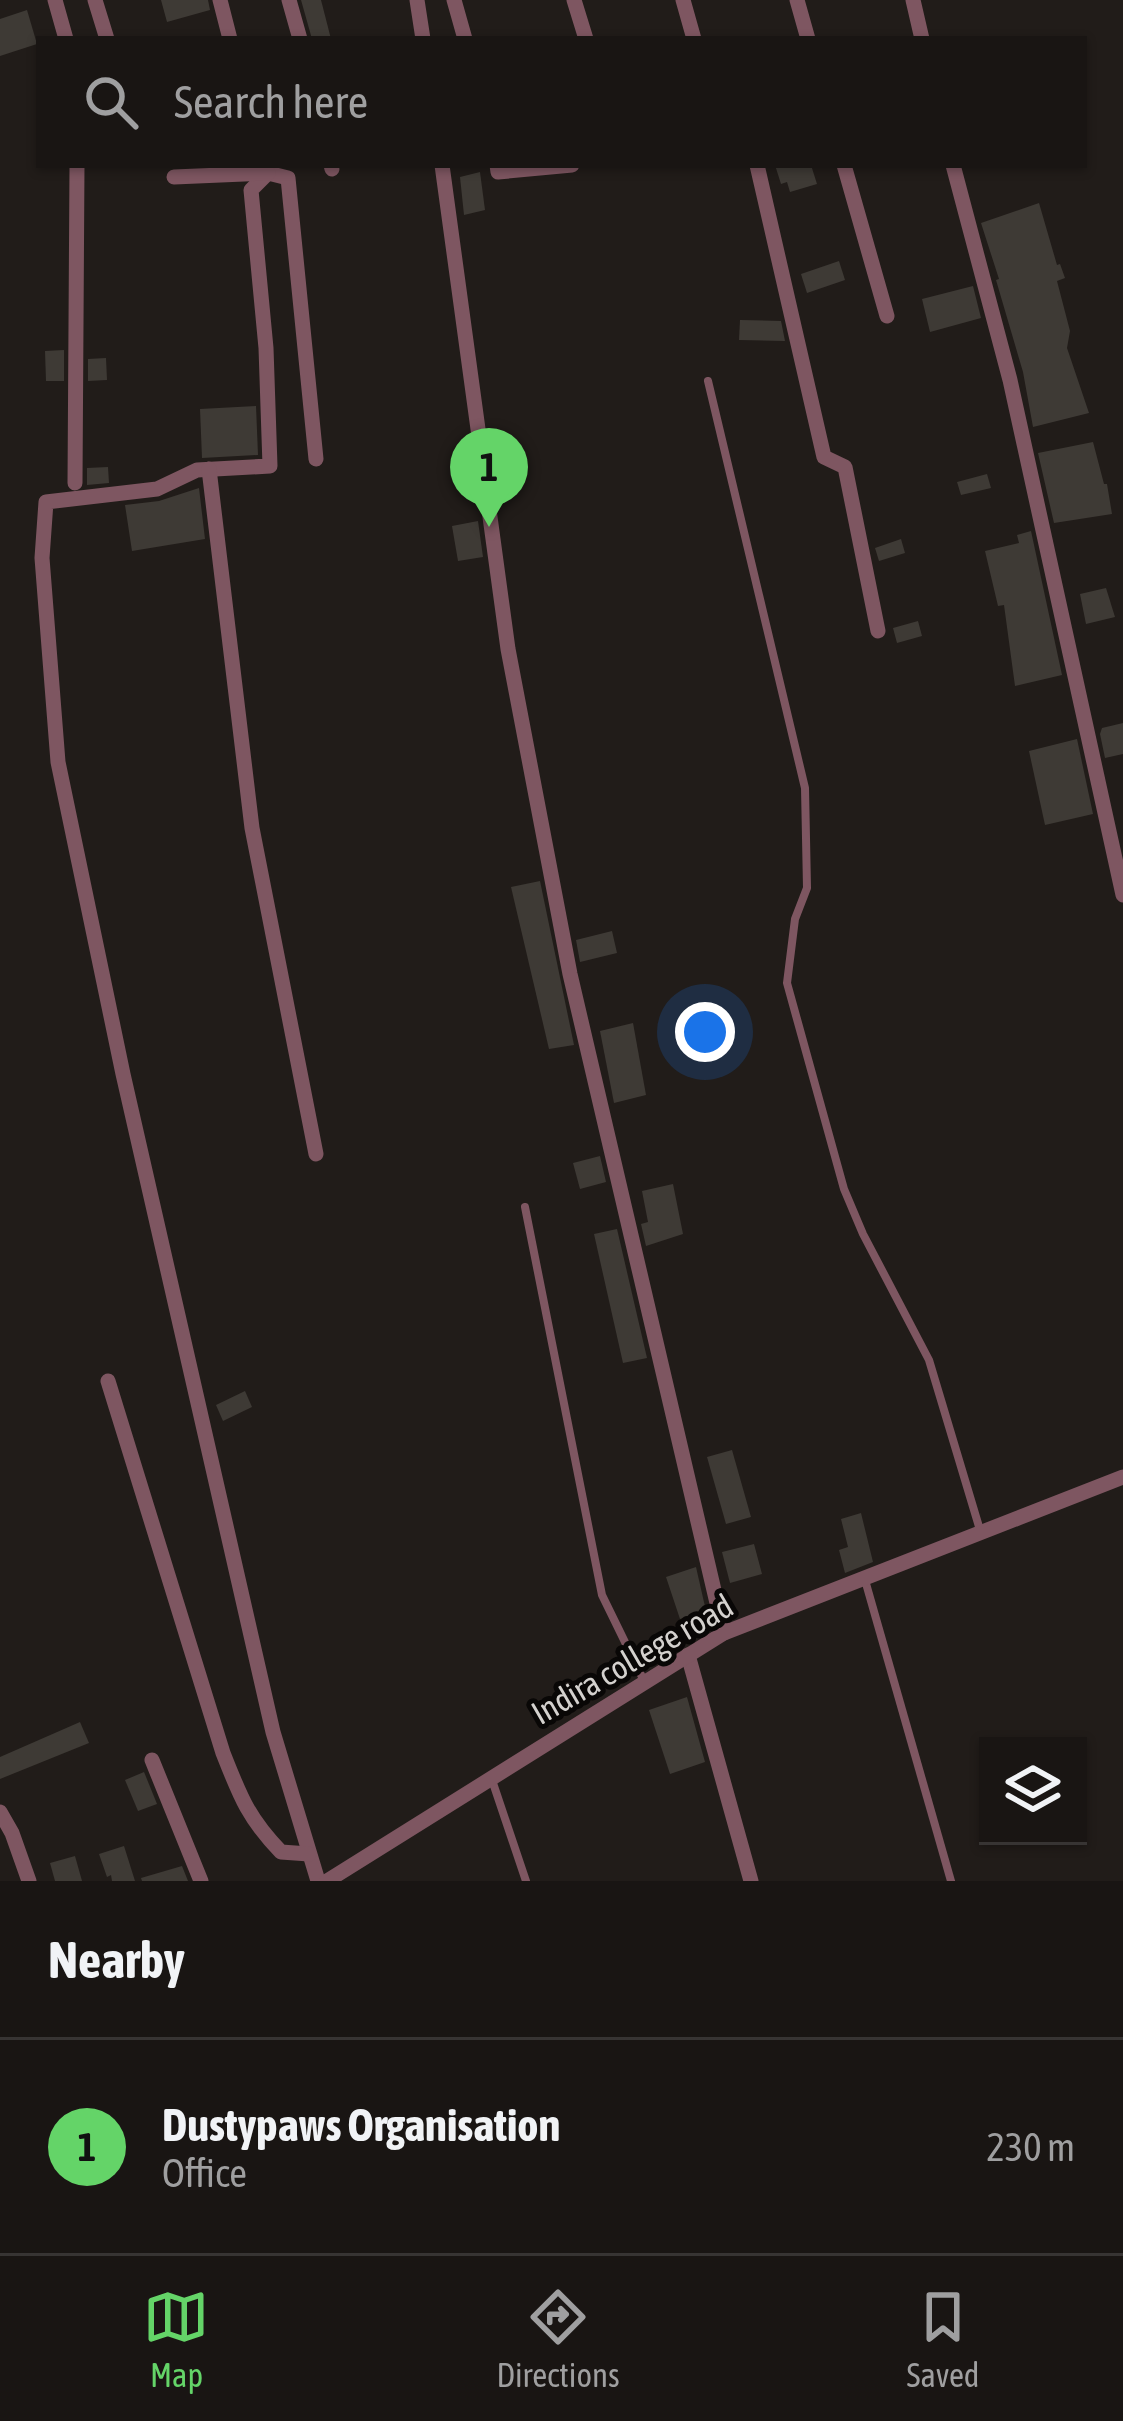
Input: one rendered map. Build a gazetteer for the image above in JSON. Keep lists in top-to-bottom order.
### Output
{
  "streets": {
    "street": ["Indira college road"]
  },
  "page": {
    "search": "Search here",
    "pins": "1",
    "heading": "Nearby",
    "list": [
      {
        "mark": "1",
        "name": "Dustypaws Organisation",
        "note": "Office",
        "value": "230 m"
      }
    ],
    "nav": ["Map", "Directions", "Saved"]
  }
}
